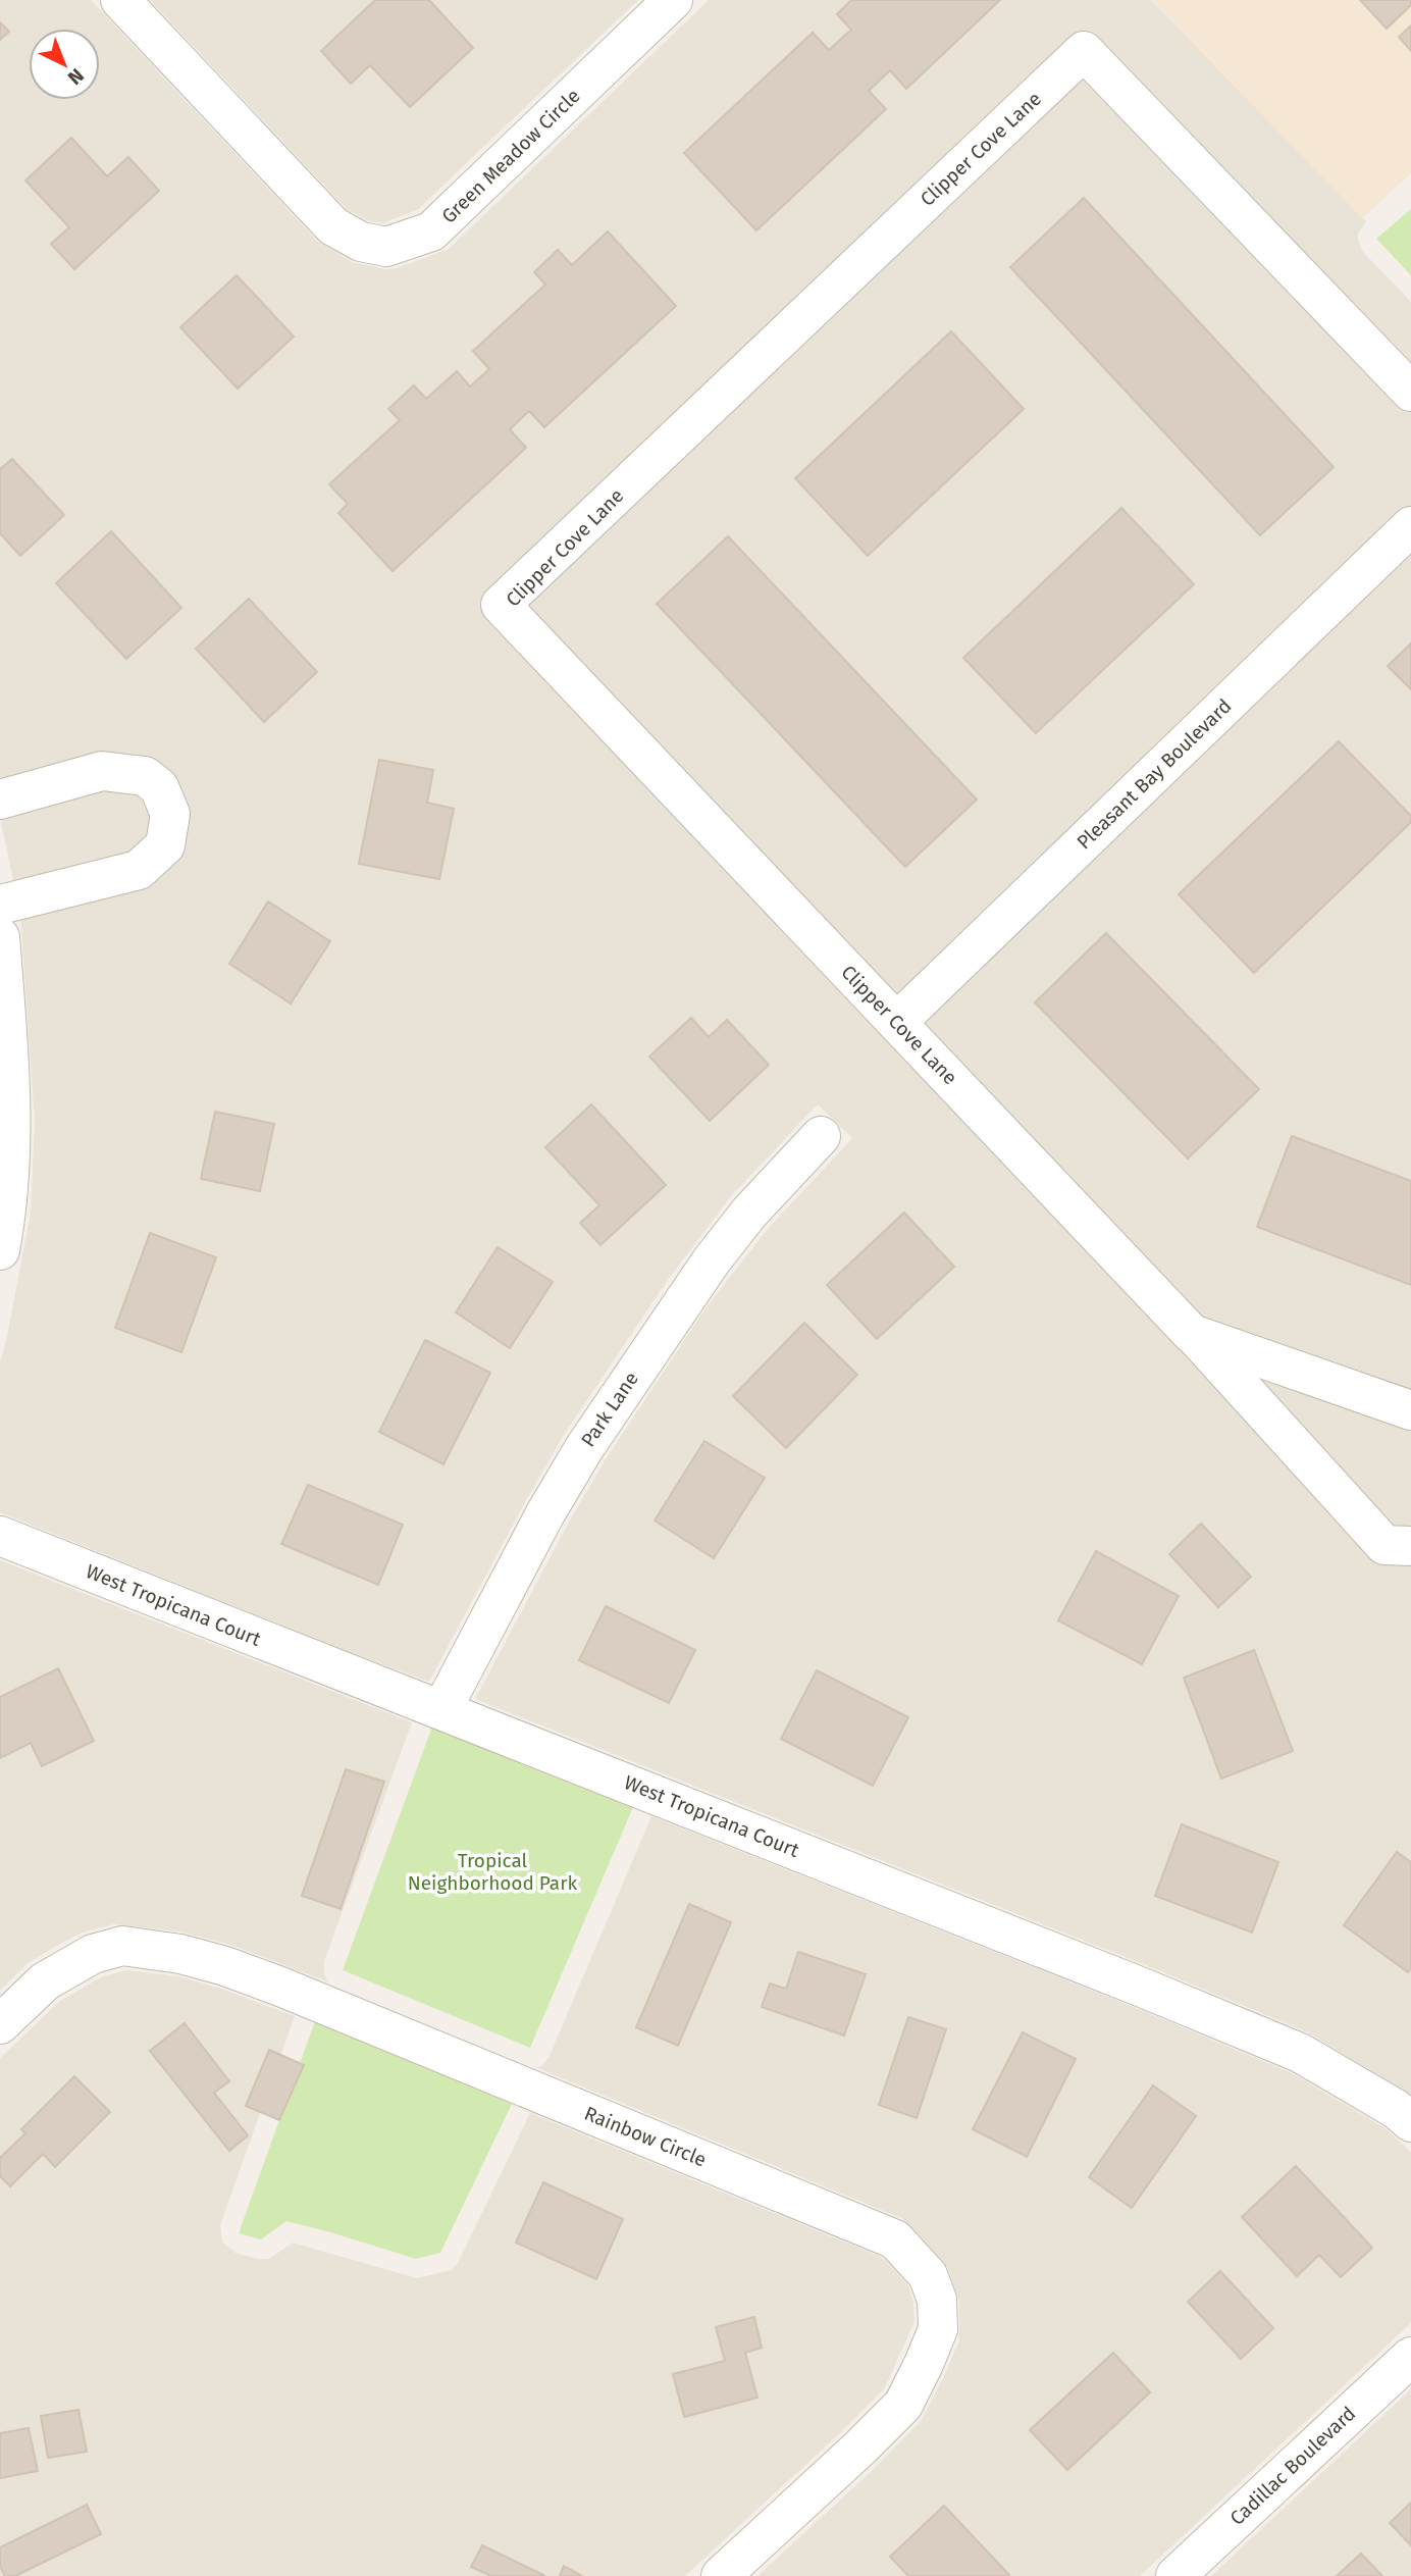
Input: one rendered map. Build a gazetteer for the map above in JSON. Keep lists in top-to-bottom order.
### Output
{
  "streets": {
    "street": [
      "Clipper Cove Lane",
      "Green Meadow Circle",
      "Pleasant Bay Boulevard",
      "Park Lane",
      "West Tropicana Court",
      "Rainbow Circle",
      "Cadillac Boulevard"
    ]
  },
  "crossings": [
    ["Clipper Cove Lane", "Pleasant Bay Boulevard"],
    ["Park Lane", "West Tropicana Court"]
  ],
  "parks": ["Tropical Neighborhood Park"],
  "north": "bottom right"
}
